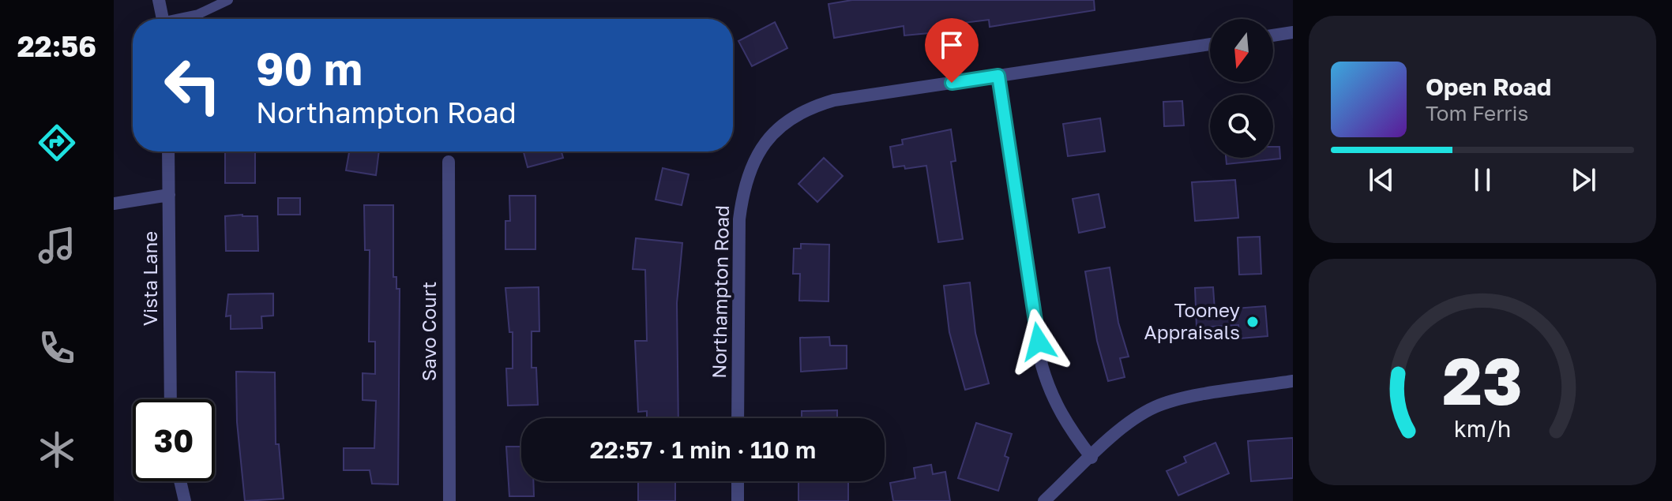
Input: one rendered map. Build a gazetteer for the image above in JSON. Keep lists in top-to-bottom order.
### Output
{
  "streets": {
    "street": ["Vista Lane", "Northampton Road", "Savo Court"]
  },
  "places": ["Tooney Appraisals"],
  "north": "bottom",
  "page": {
    "tabs": "22:56",
    "turn": ["90 m", "Northampton Road"],
    "song": ["Open Road", "Tom Ferris"],
    "limit": "30",
    "trip": "22:57 · 1 min · 110 m",
    "gauge": ["23", "km/h"]
  }
}
